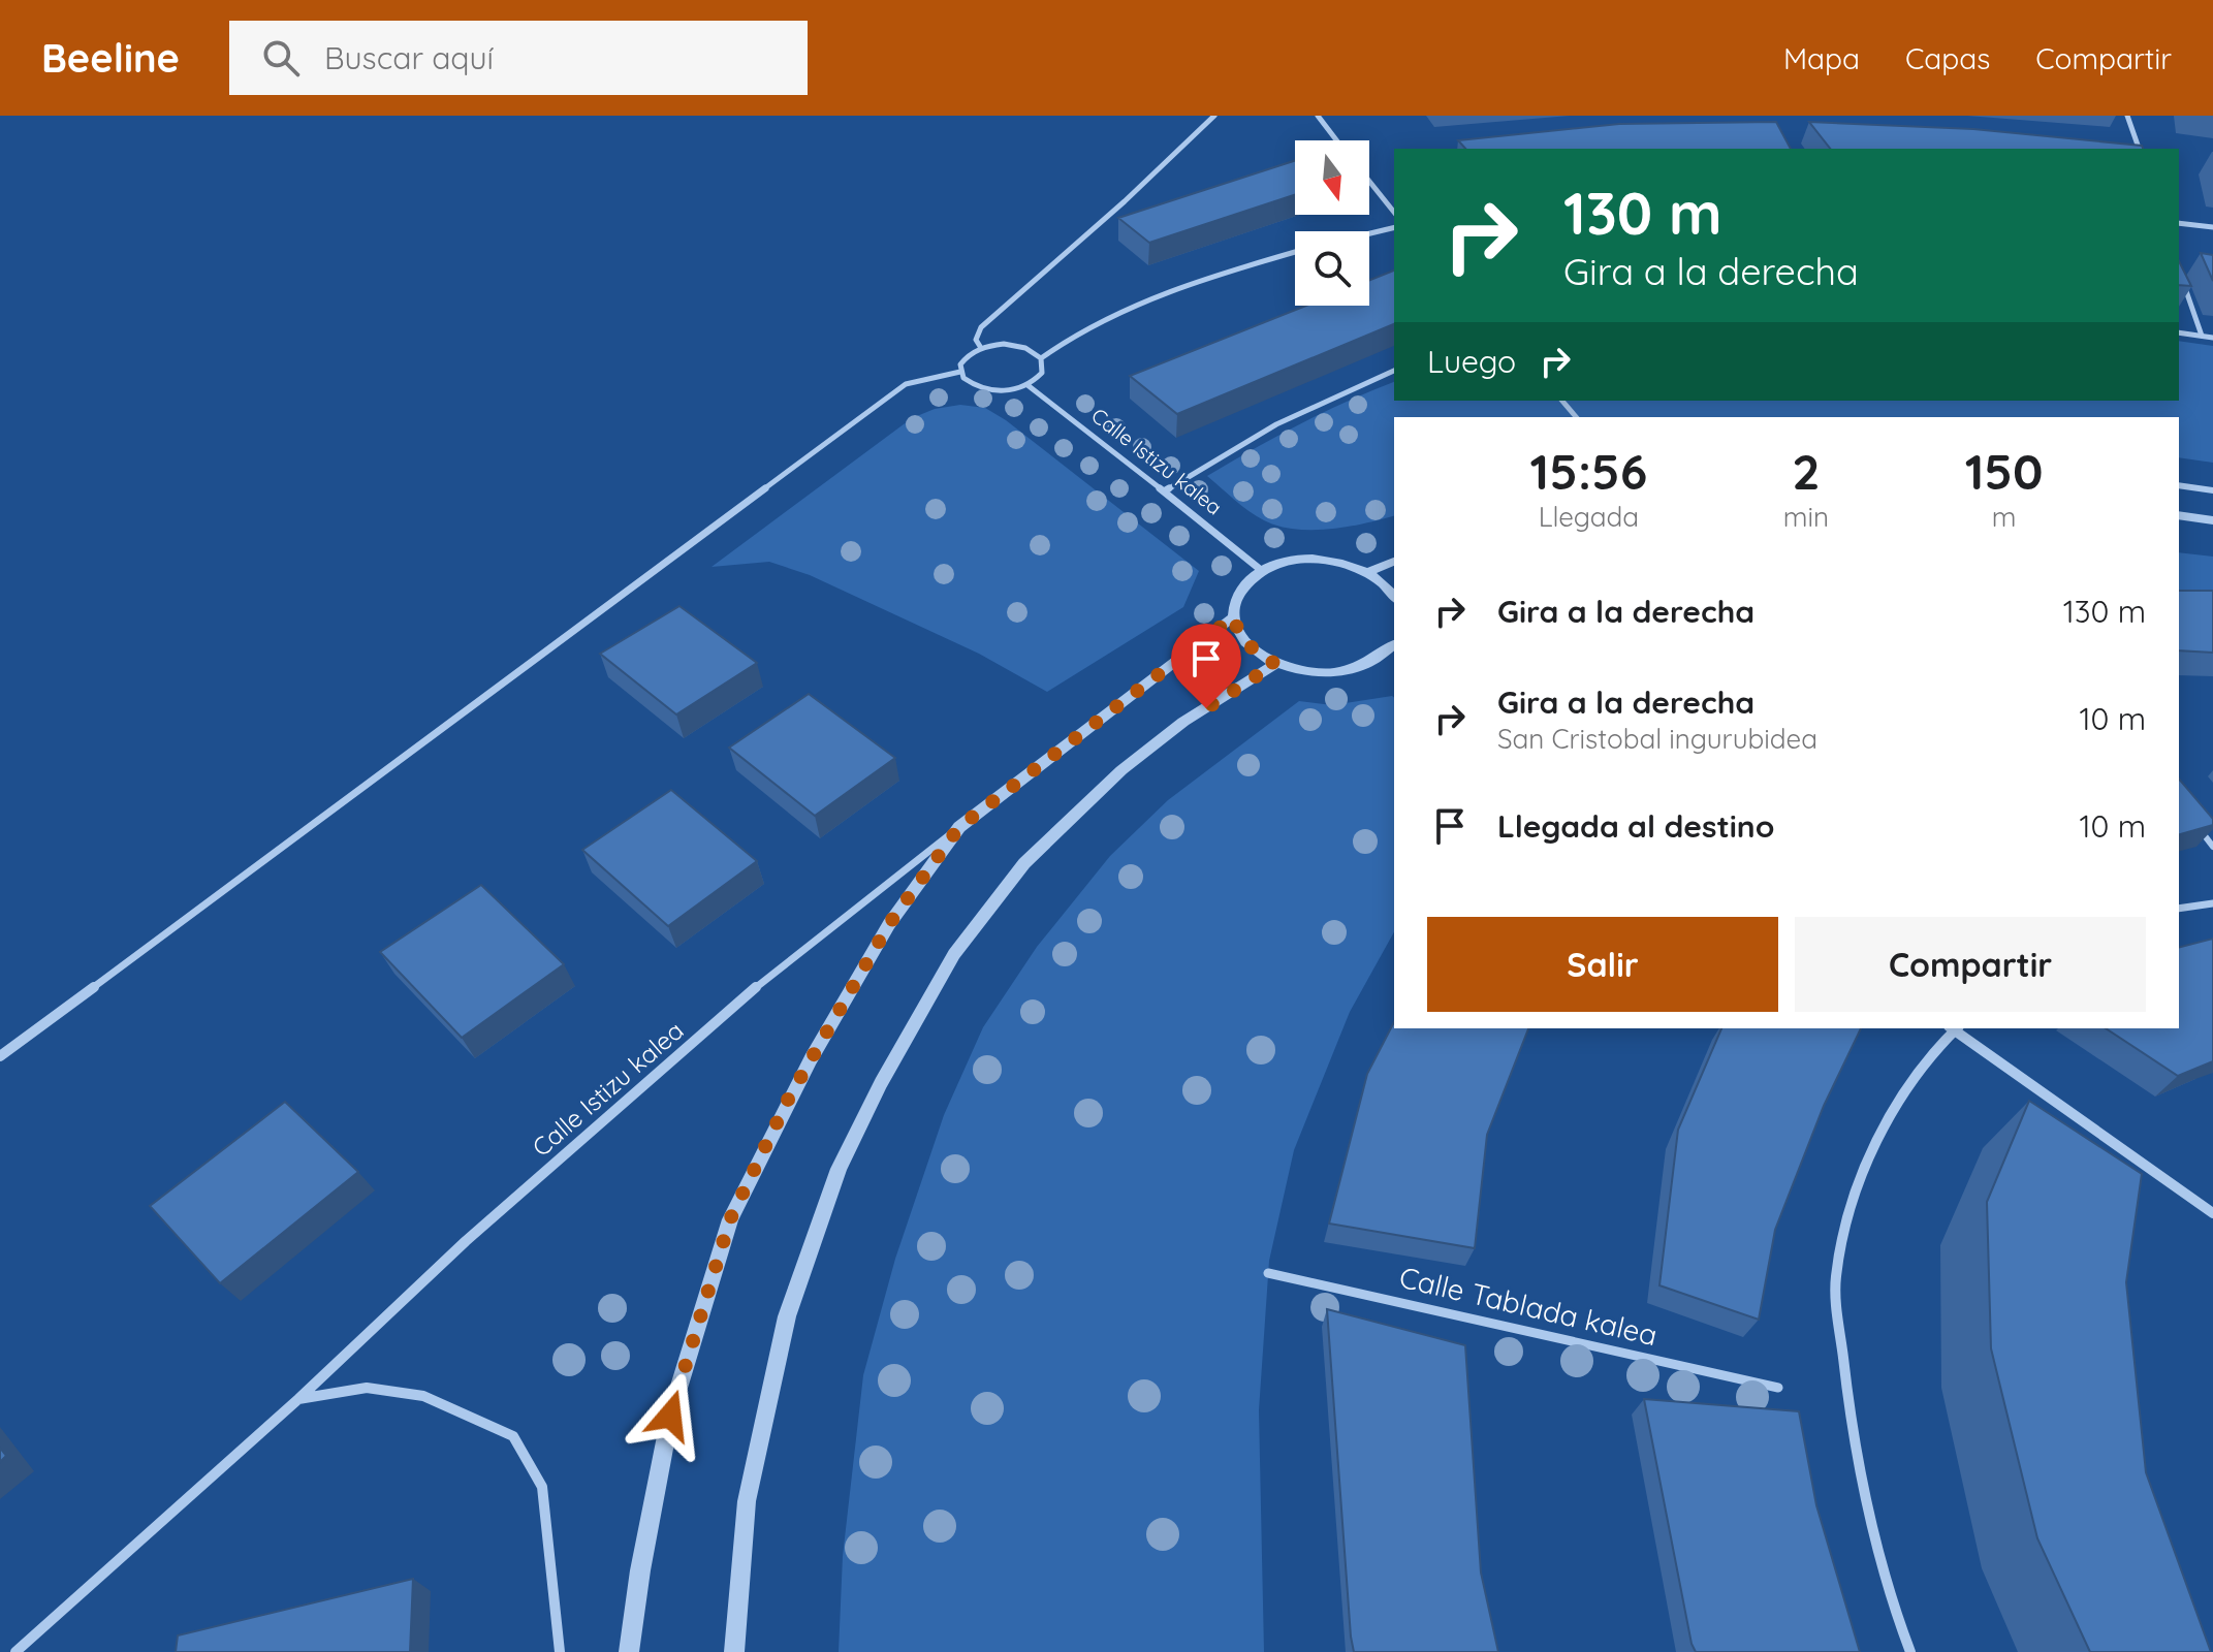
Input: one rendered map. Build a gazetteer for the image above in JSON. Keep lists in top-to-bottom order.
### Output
{
  "streets": {
    "street": ["Calle Istizu kalea", "Calle Tablada kalea"]
  },
  "north": "bottom",
  "page": {
    "header": "Beeline",
    "search": "Buscar aquí",
    "nav": ["Mapa", "Capas", "Compartir"],
    "turn": ["130 m", "Gira a la derecha"],
    "then": "Luego",
    "eta": [
      "15:56",
      "Llegada",
      "2",
      "min",
      "150",
      "m"
    ],
    "list": [
      {
        "name": "Gira a la derecha",
        "value": "130 m"
      },
      {
        "name": "Gira a la derecha",
        "note": "San Cristobal ingurubidea",
        "value": "10 m"
      },
      {
        "name": "Llegada al destino",
        "value": "10 m"
      }
    ],
    "buttons": ["Salir", "Compartir"]
  }
}
